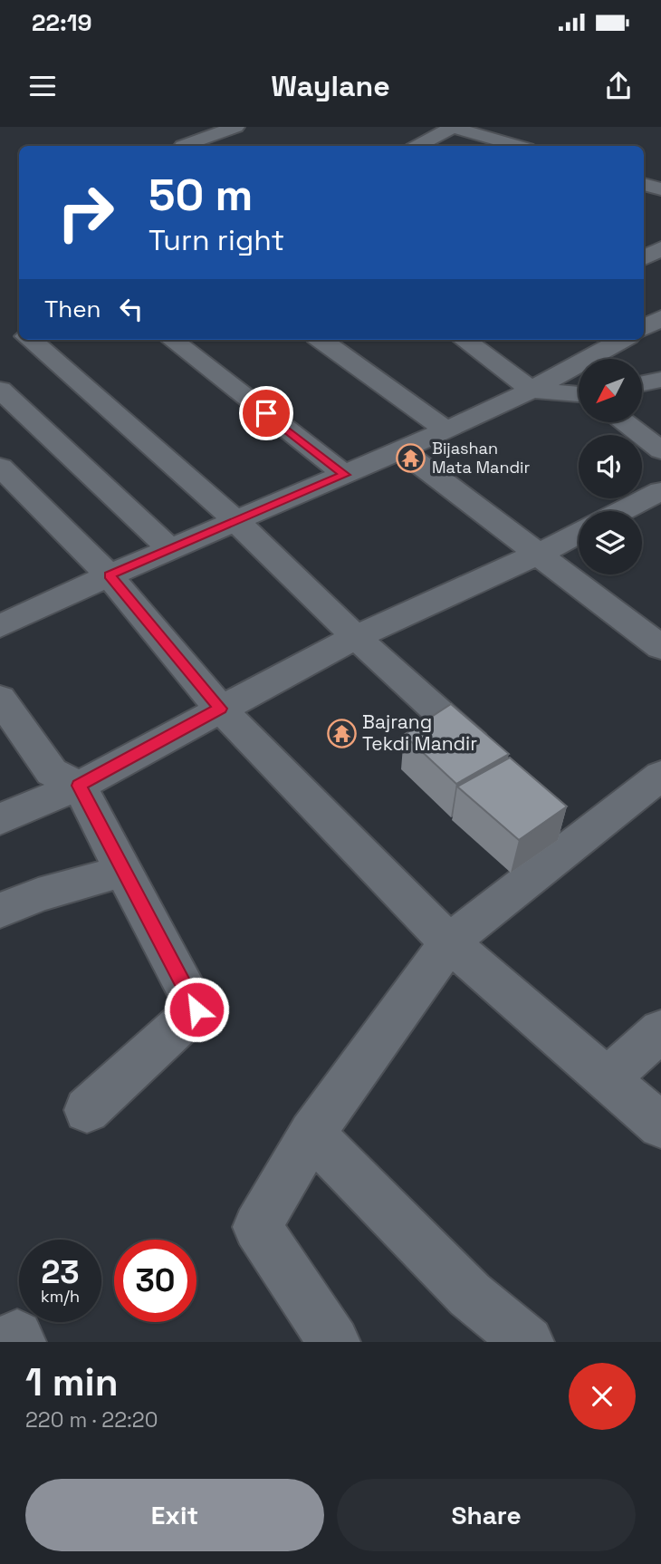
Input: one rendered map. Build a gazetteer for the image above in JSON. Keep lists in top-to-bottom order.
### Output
{
  "places": {
    "temple": ["Bijashan Mata Mandir", "Bajrang Tekdi Mandir"]
  },
  "north": "bottom left",
  "page": {
    "status": "22:19",
    "header": "Waylane",
    "turn": ["50 m", "Turn right"],
    "then": "Then",
    "speed": "23 km/h",
    "limit": "30",
    "heading": ["1 min", "220 m · 22:20"],
    "buttons": ["Exit", "Share"]
  }
}
